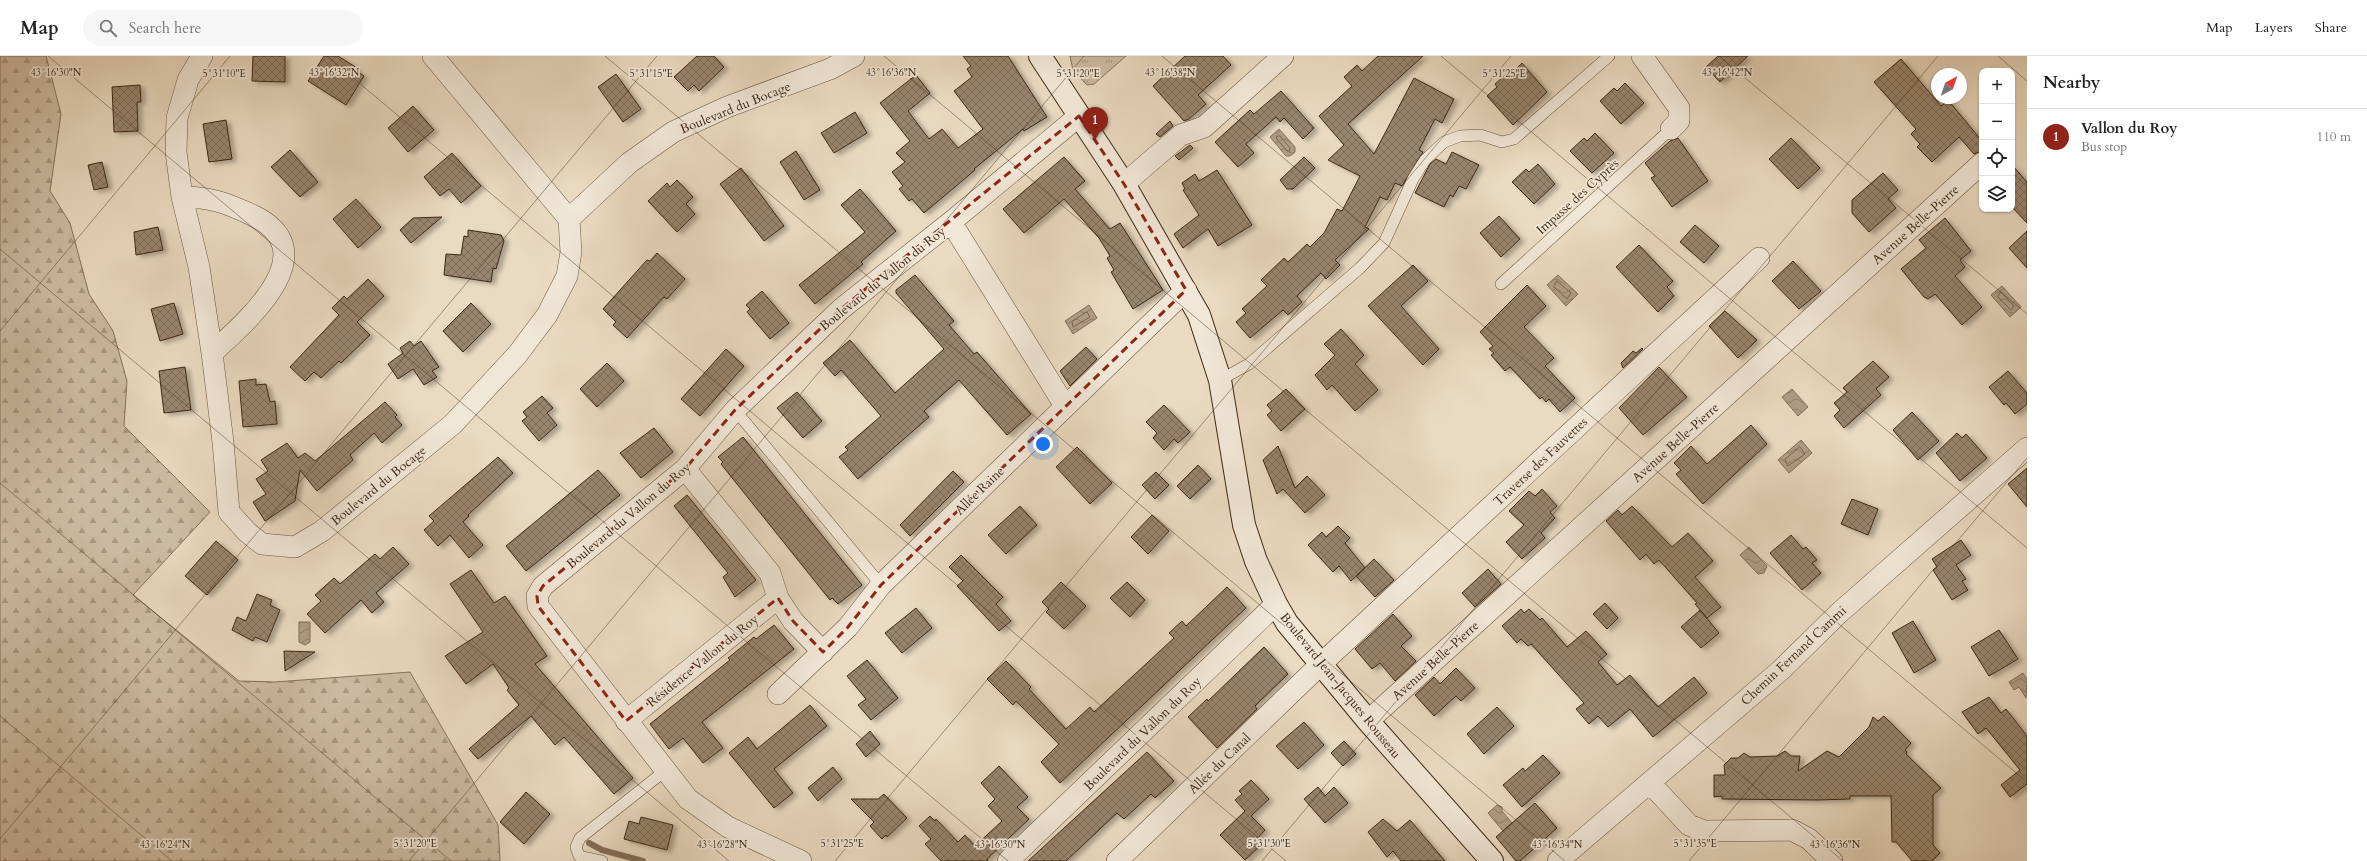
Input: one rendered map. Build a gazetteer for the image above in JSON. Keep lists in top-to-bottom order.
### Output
{
  "streets": {
    "street": [
      "Boulevard du Bocage",
      "Avenue Belle-Pierre",
      "Boulevard du Vallon du Roy",
      "Traverse des Fauvettes",
      "Allée Raine",
      "Chemin Fernand Cammi",
      "Résidence Vallon du Roy",
      "Boulevard Jean-Jacques Rousseau",
      "Allée du Canal"
    ],
    "lane": ["Impasse des Cyprès"]
  },
  "crossings": [
    ["Avenue Belle-Pierre", "Boulevard Jean-Jacques Rousseau"],
    ["Boulevard du Vallon du Roy", "Résidence Vallon du Roy"],
    ["Boulevard du Vallon du Roy", "Boulevard Jean-Jacques Rousseau"],
    ["Traverse des Fauvettes", "Boulevard Jean-Jacques Rousseau"],
    ["Traverse des Fauvettes", "Allée du Canal"],
    ["Allée Raine", "Boulevard Jean-Jacques Rousseau"],
    ["Boulevard Jean-Jacques Rousseau", "Allée du Canal"]
  ],
  "north": "top right",
  "page": {
    "header": "Map",
    "search": "Search here",
    "nav": ["Map", "Layers", "Share"],
    "heading": "Nearby",
    "map_buttons": ["+", "−"],
    "pins": "1",
    "list": [
      {
        "mark": "1",
        "name": "Vallon du Roy",
        "note": "Bus stop",
        "value": "110 m"
      }
    ]
  },
  "coordinates": [
    "43°16'30\"N",
    "43°16'32\"N",
    "43°16'36\"N",
    "43°16'38\"N",
    "43°16'42\"N",
    "5°31'10\"E",
    "5°31'15\"E",
    "5°31'20\"E",
    "5°31'25\"E",
    "5°31'30\"E",
    "5°31'35\"E",
    "43°16'24\"N",
    "43°16'28\"N",
    "43°16'34\"N"
  ]
}
